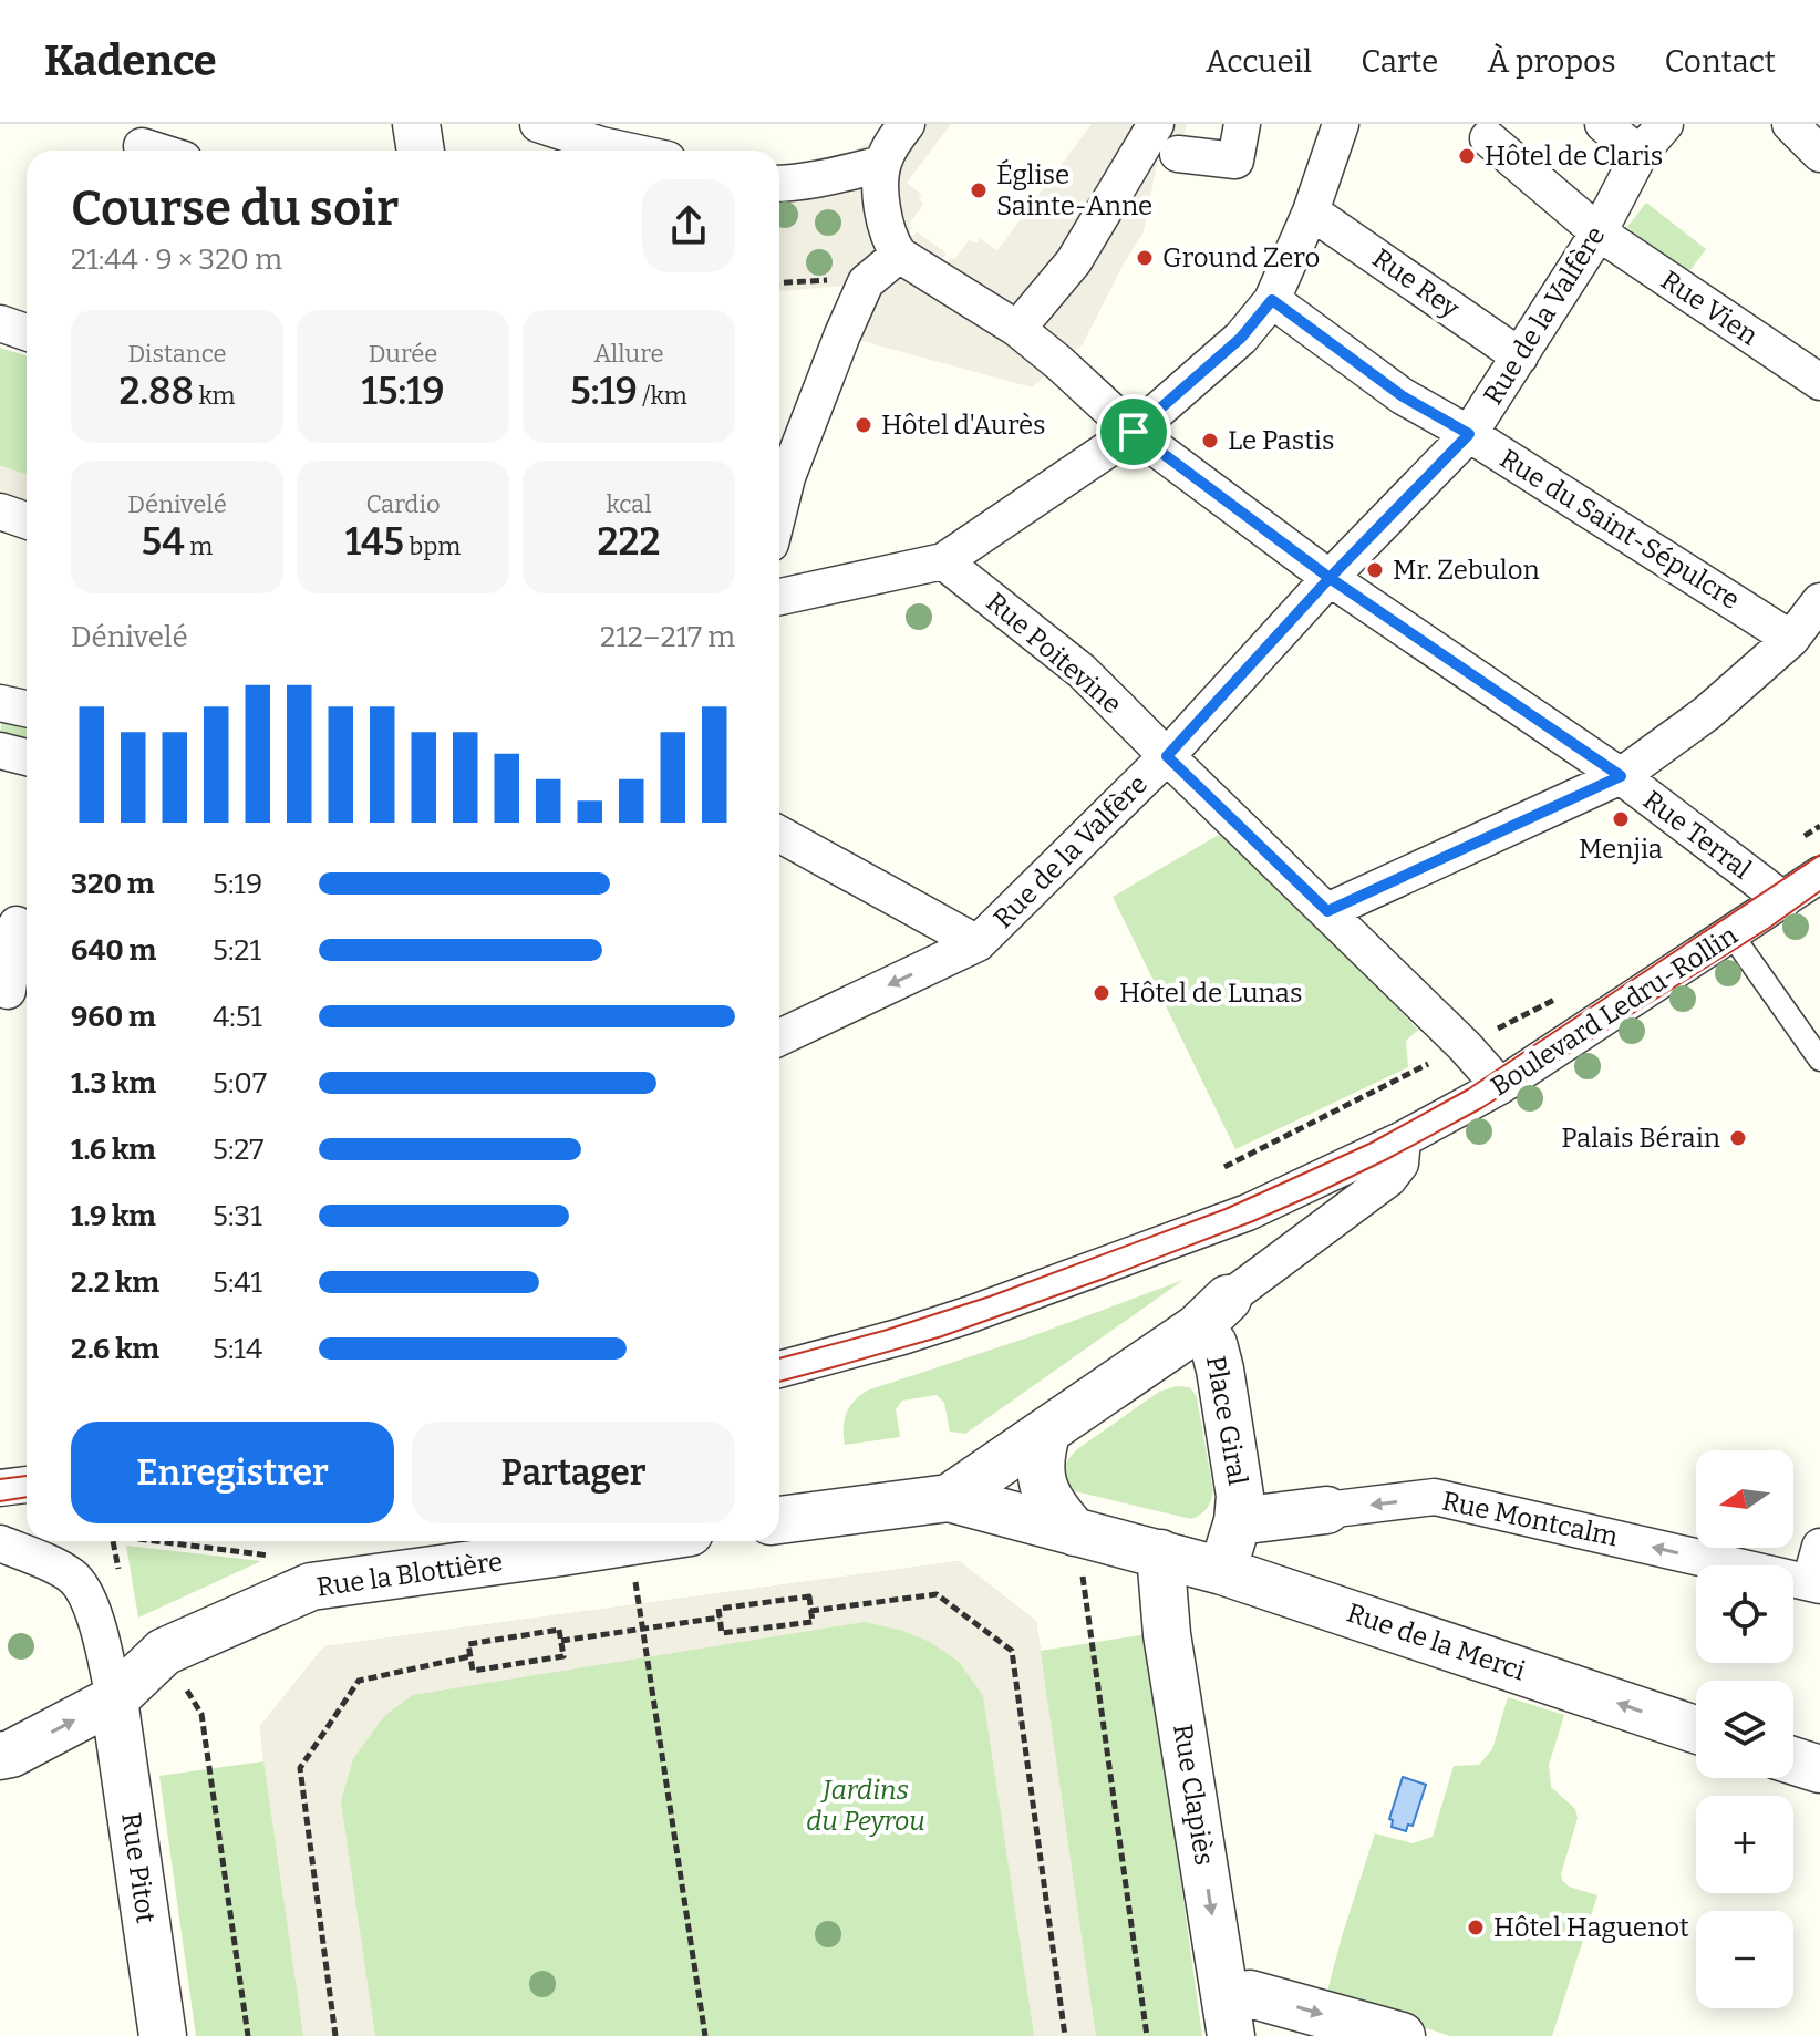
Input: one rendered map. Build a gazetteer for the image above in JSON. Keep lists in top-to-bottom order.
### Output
{
  "streets": {
    "street": [
      "Rue Rey",
      "Rue Vien",
      "Rue de la Valfère",
      "Rue du Saint-Sépulcre",
      "Rue Poitevine",
      "Rue Terral",
      "Boulevard Ledru-Rollin",
      "Place Giral",
      "Rue Montcalm",
      "Rue la Blottière",
      "Rue de la Merci",
      "Rue Clapiès",
      "Rue Pitot"
    ]
  },
  "crossings": [
    ["Rue Rey", "Rue de la Valfère"],
    ["Rue Vien", "Rue de la Valfère"],
    ["Rue de la Valfère", "Rue du Saint-Sépulcre"],
    ["Rue de la Valfère", "Rue Poitevine"],
    ["Rue de la Valfère", "Rue Terral"],
    ["Rue Poitevine", "Boulevard Ledru-Rollin"],
    ["Rue Terral", "Boulevard Ledru-Rollin"],
    ["Place Giral", "Rue Montcalm"],
    ["Place Giral", "Rue de la Merci"],
    ["Rue la Blottière", "Rue Pitot"],
    ["Rue de la Merci", "Rue Clapiès"]
  ],
  "one_way": ["Rue Montcalm", "Rue Clapiès"],
  "parks": ["Jardins du Peyrou"],
  "places": [
    "Hôtel de Claris",
    "Église Sainte-Anne",
    "Ground Zero",
    "Hôtel d'Aurès",
    "Le Pastis",
    "Mr. Zebulon",
    "Menjia",
    "Hôtel de Lunas",
    "Palais Bérain",
    "Hôtel Haguenot"
  ],
  "north": "left",
  "page": {
    "header": "Kadence",
    "nav": [
      "Accueil",
      "Carte",
      "À propos",
      "Contact"
    ],
    "heading": ["Course du soir", "21:44 · 9 × 320 m"],
    "stats": [
      ["Distance", "2.88 km"],
      ["Durée", "15:19"],
      ["Allure", "5:19 /km"],
      ["Dénivelé", "54 m"],
      ["Cardio", "145 bpm"],
      ["kcal", "222"]
    ],
    "chart": ["Dénivelé", "212–217 m"],
    "list": [
      {
        "name": "320 m",
        "note": "5:19"
      },
      {
        "name": "640 m",
        "note": "5:21"
      },
      {
        "name": "960 m",
        "note": "4:51"
      },
      {
        "name": "1.3 km",
        "note": "5:07"
      },
      {
        "name": "1.6 km",
        "note": "5:27"
      },
      {
        "name": "1.9 km",
        "note": "5:31"
      },
      {
        "name": "2.2 km",
        "note": "5:41"
      },
      {
        "name": "2.6 km",
        "note": "5:14"
      }
    ],
    "buttons": ["Enregistrer", "Partager"],
    "map_buttons": ["+", "−"]
  }
}
